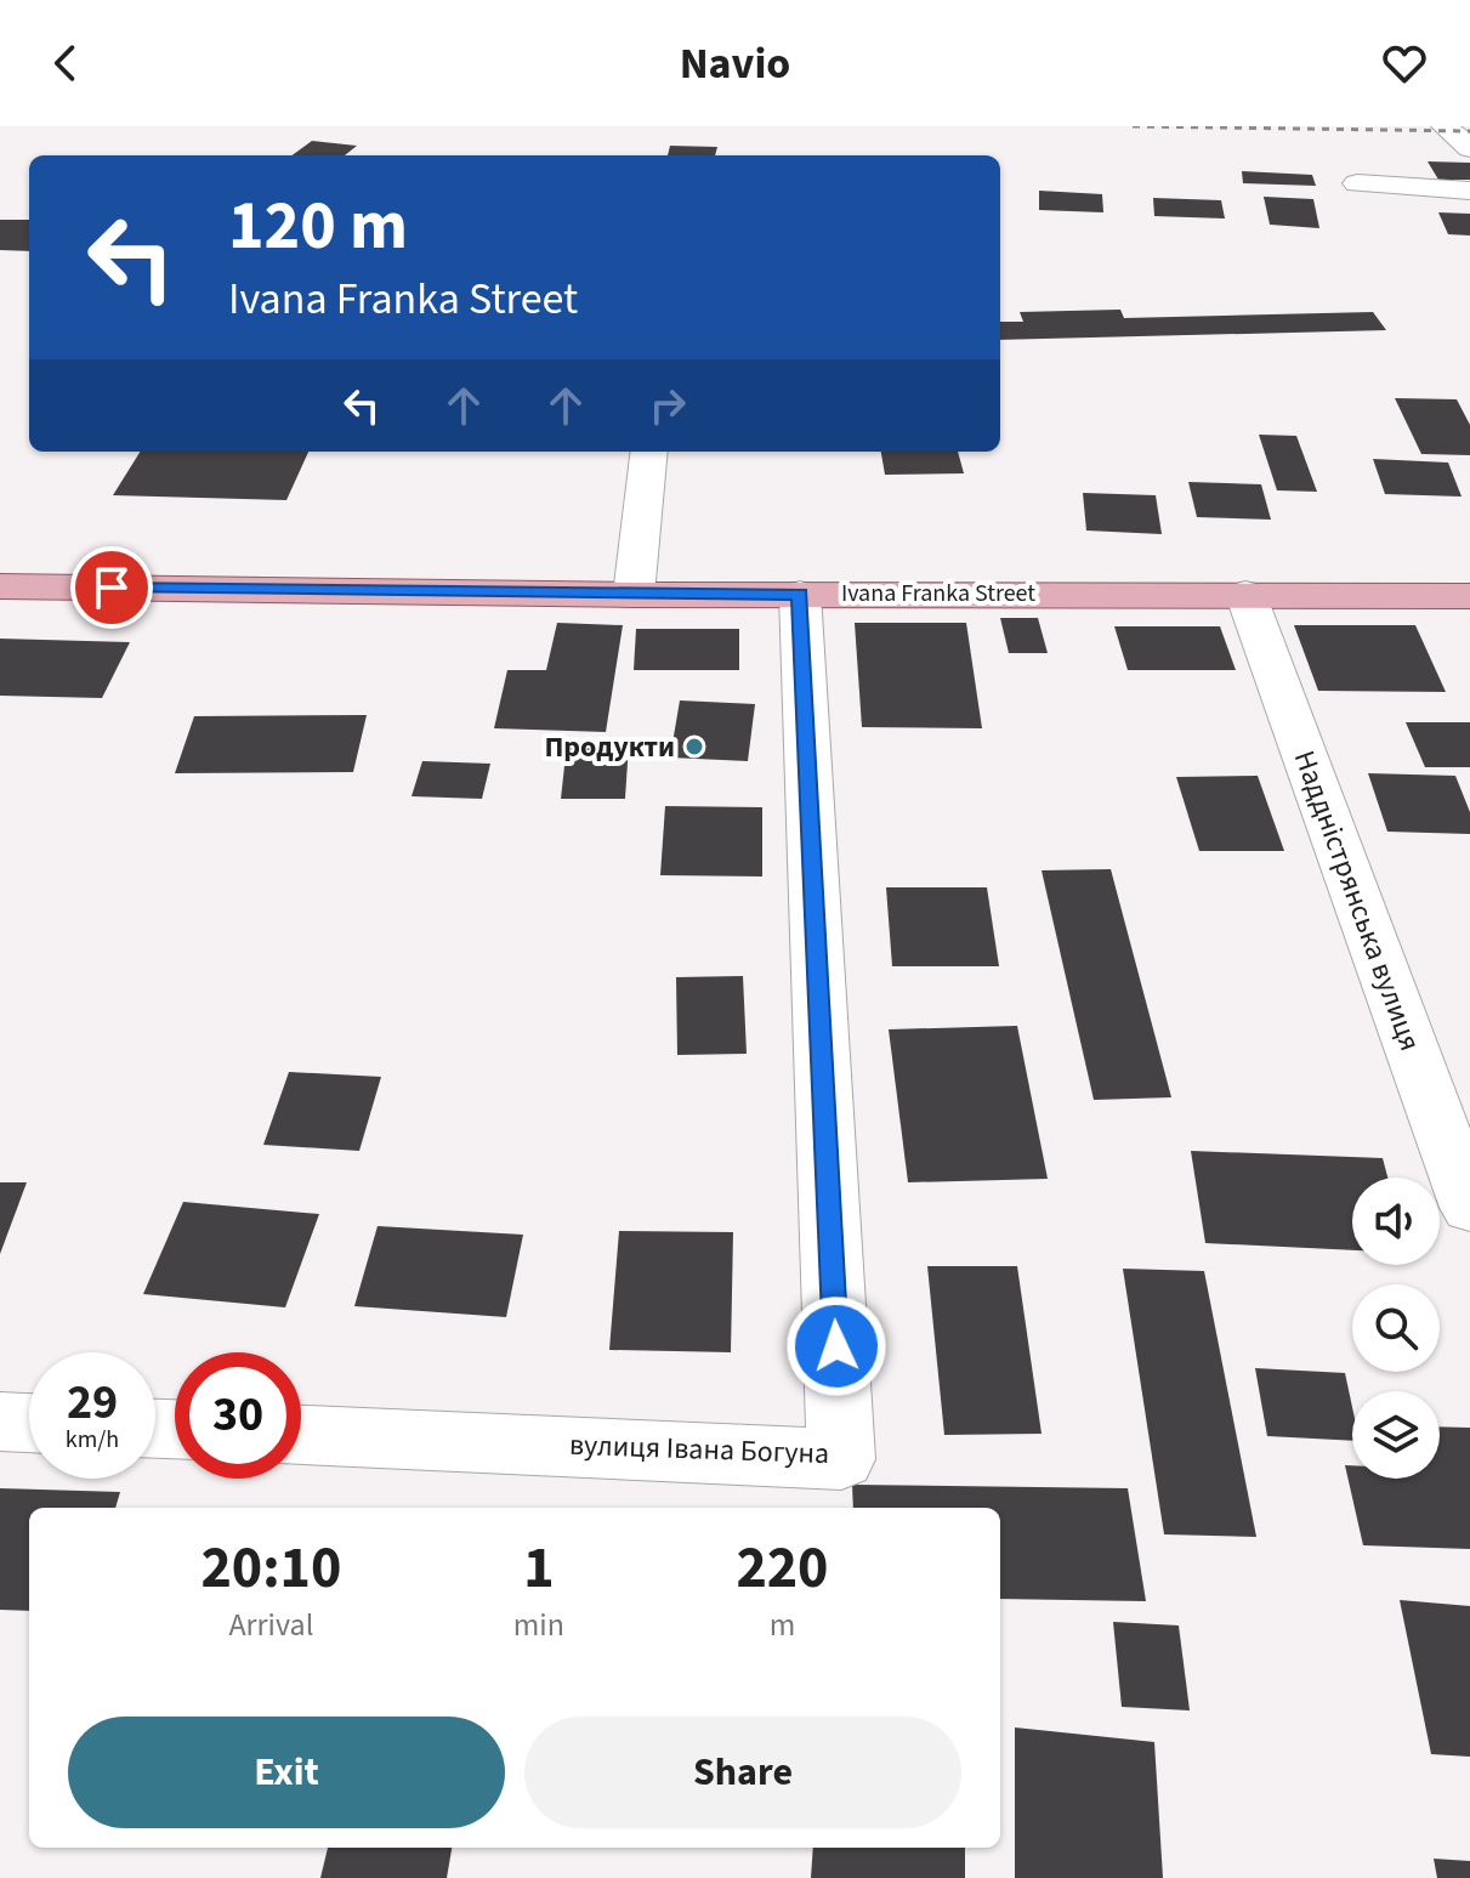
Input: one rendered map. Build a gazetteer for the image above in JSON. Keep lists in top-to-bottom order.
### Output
{
  "streets": {
    "main road": ["Ivana Franka Street"],
    "street": ["Наддністрянська вулиця", "вулиця Івана Богуна"]
  },
  "crossings": [
    ["Ivana Franka Street", "Наддністрянська вулиця"],
    ["Ivana Franka Street", "вулиця Івана Богуна"]
  ],
  "places": ["Продукти"],
  "page": {
    "header": "Navio",
    "turn": ["120 m", "Ivana Franka Street"],
    "speed": "29 km/h",
    "limit": "30",
    "eta": [
      "20:10",
      "Arrival",
      "1",
      "min",
      "220",
      "m"
    ],
    "buttons": ["Exit", "Share"]
  }
}
